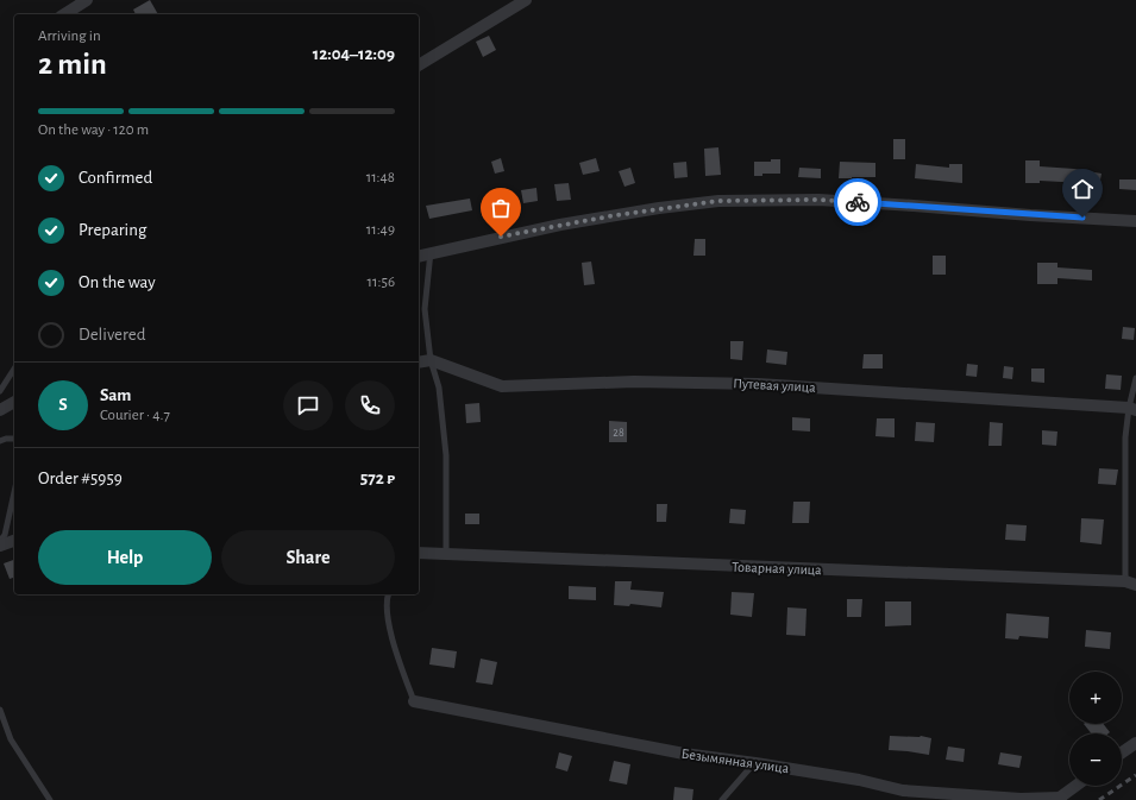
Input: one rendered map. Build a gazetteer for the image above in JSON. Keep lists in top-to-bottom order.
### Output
{
  "streets": {
    "street": ["Путевая улица", "Товарная улица", "Безымянная улица"]
  },
  "house_numbers": ["28"],
  "page": {
    "heading": ["2 min", "Arriving in", "12:04–12:09"],
    "panel": [
      "Sam",
      "Courier · 4.7",
      "Order #5959",
      "572 ₽"
    ],
    "bar": "On the way · 120 m",
    "list": [
      ["Confirmed", "11:48"],
      ["Preparing", "11:49"],
      ["On the way", "11:56"],
      "Delivered"
    ],
    "round": "S",
    "buttons": ["Help", "Share"],
    "map_buttons": ["+", "−"]
  }
}
